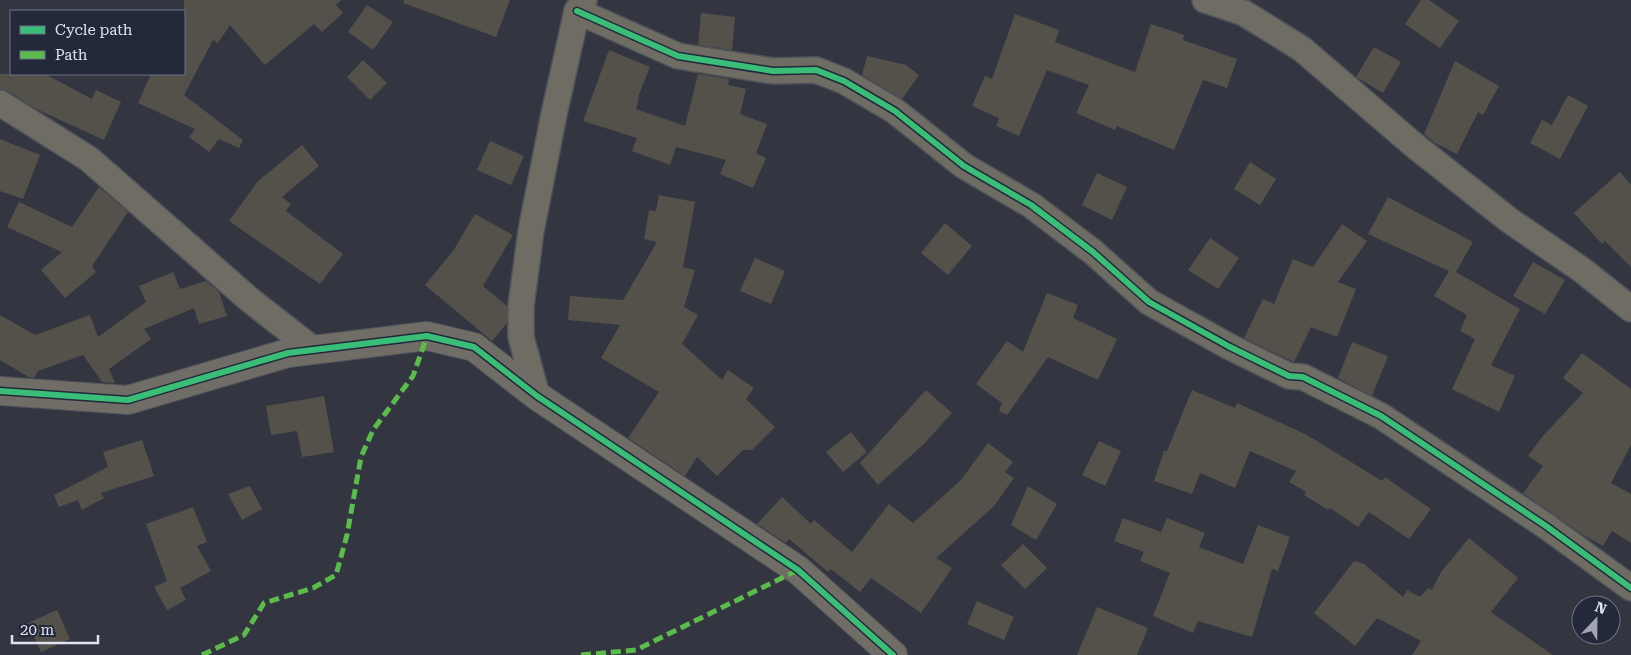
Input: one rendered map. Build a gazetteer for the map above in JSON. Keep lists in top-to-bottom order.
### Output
{
  "legend": ["Cycle path", "Path"],
  "scale_bar": "20 m",
  "north": "top"
}
